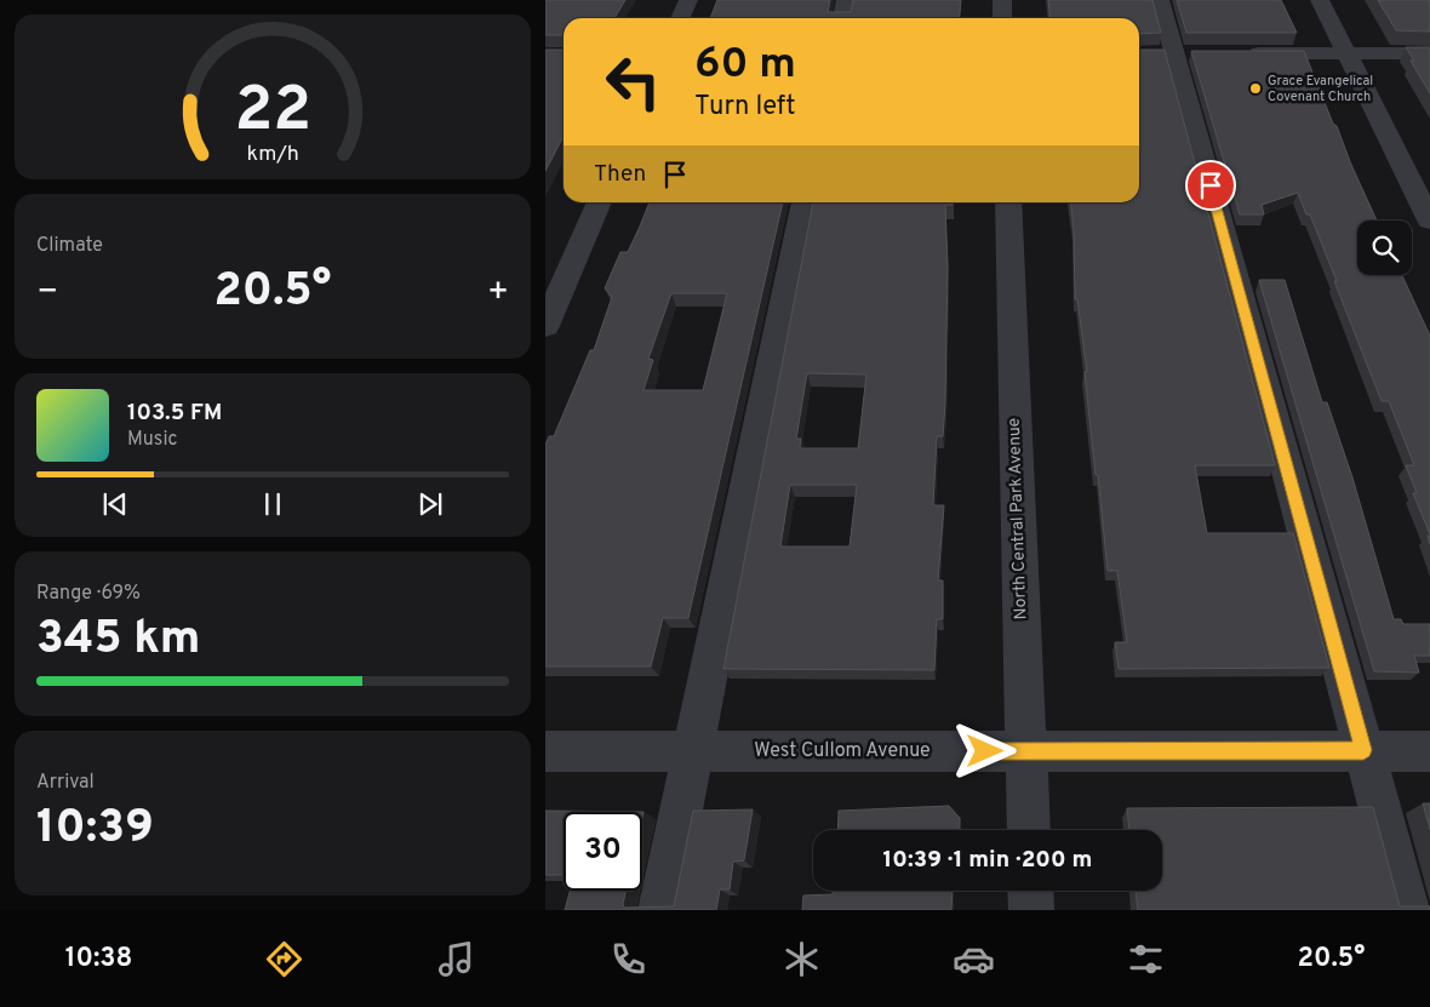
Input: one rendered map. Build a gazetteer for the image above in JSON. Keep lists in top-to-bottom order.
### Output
{
  "streets": {
    "street": ["North Central Park Avenue", "West Cullom Avenue"]
  },
  "crossings": [
    ["North Central Park Avenue", "West Cullom Avenue"]
  ],
  "places": ["Grace Evangelical Covenant Church"],
  "page": {
    "turn": ["60 m", "Turn left"],
    "then": "Then",
    "tile": [
      "Climate",
      ["Range · 69%", "345 km"],
      ["Arrival", "10:39"]
    ],
    "heat": ["−", "20.5°", "+"],
    "song": ["103.5 FM", "Music"],
    "limit": "30",
    "trip": "10:39 · 1 min · 200 m",
    "tabs": ["10:38", "20.5°"],
    "gauge": ["22", "km/h"]
  }
}
